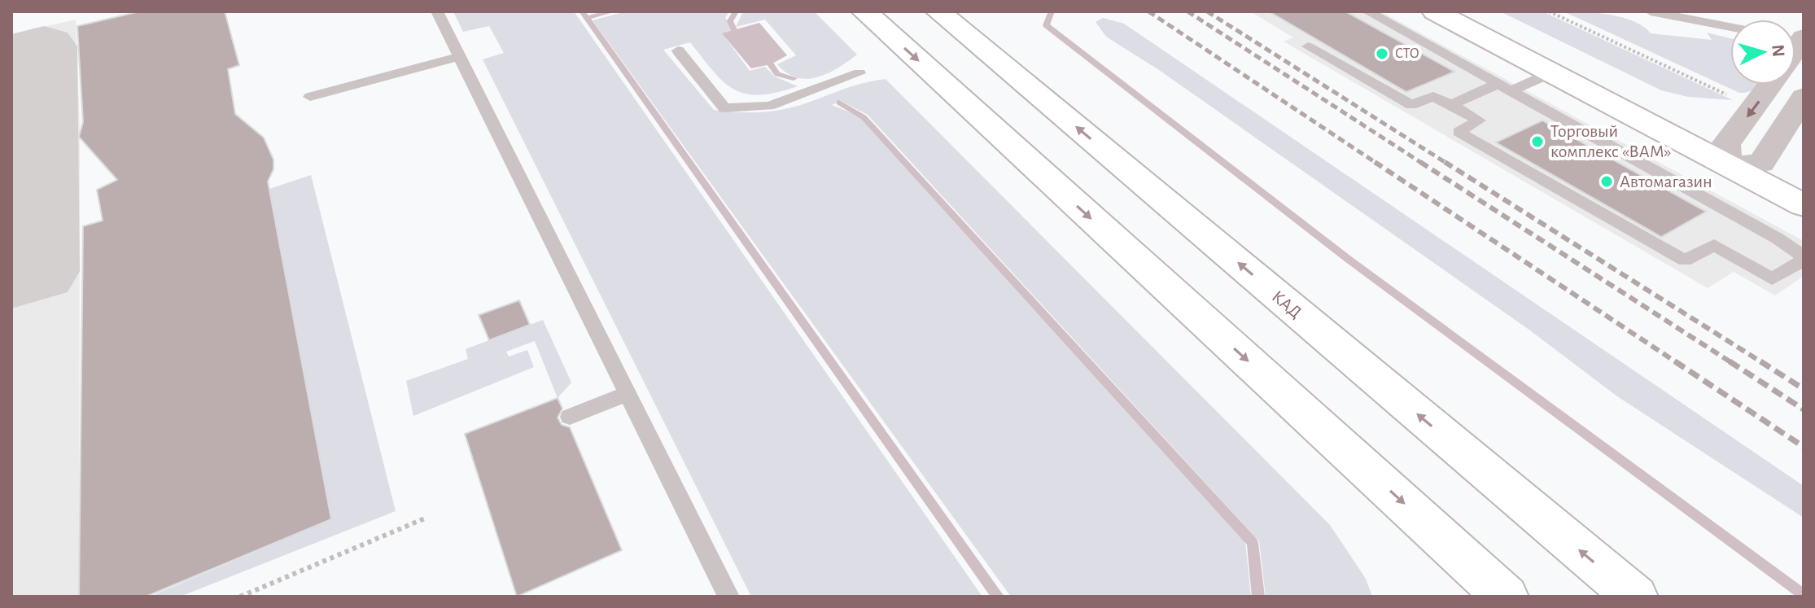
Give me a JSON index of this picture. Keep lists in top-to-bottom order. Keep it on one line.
{"streets":{"main road":["КАД"]},"places":["СТО","Торговый комплекс «ВАМ»","Автомагазин"],"north":"right"}
